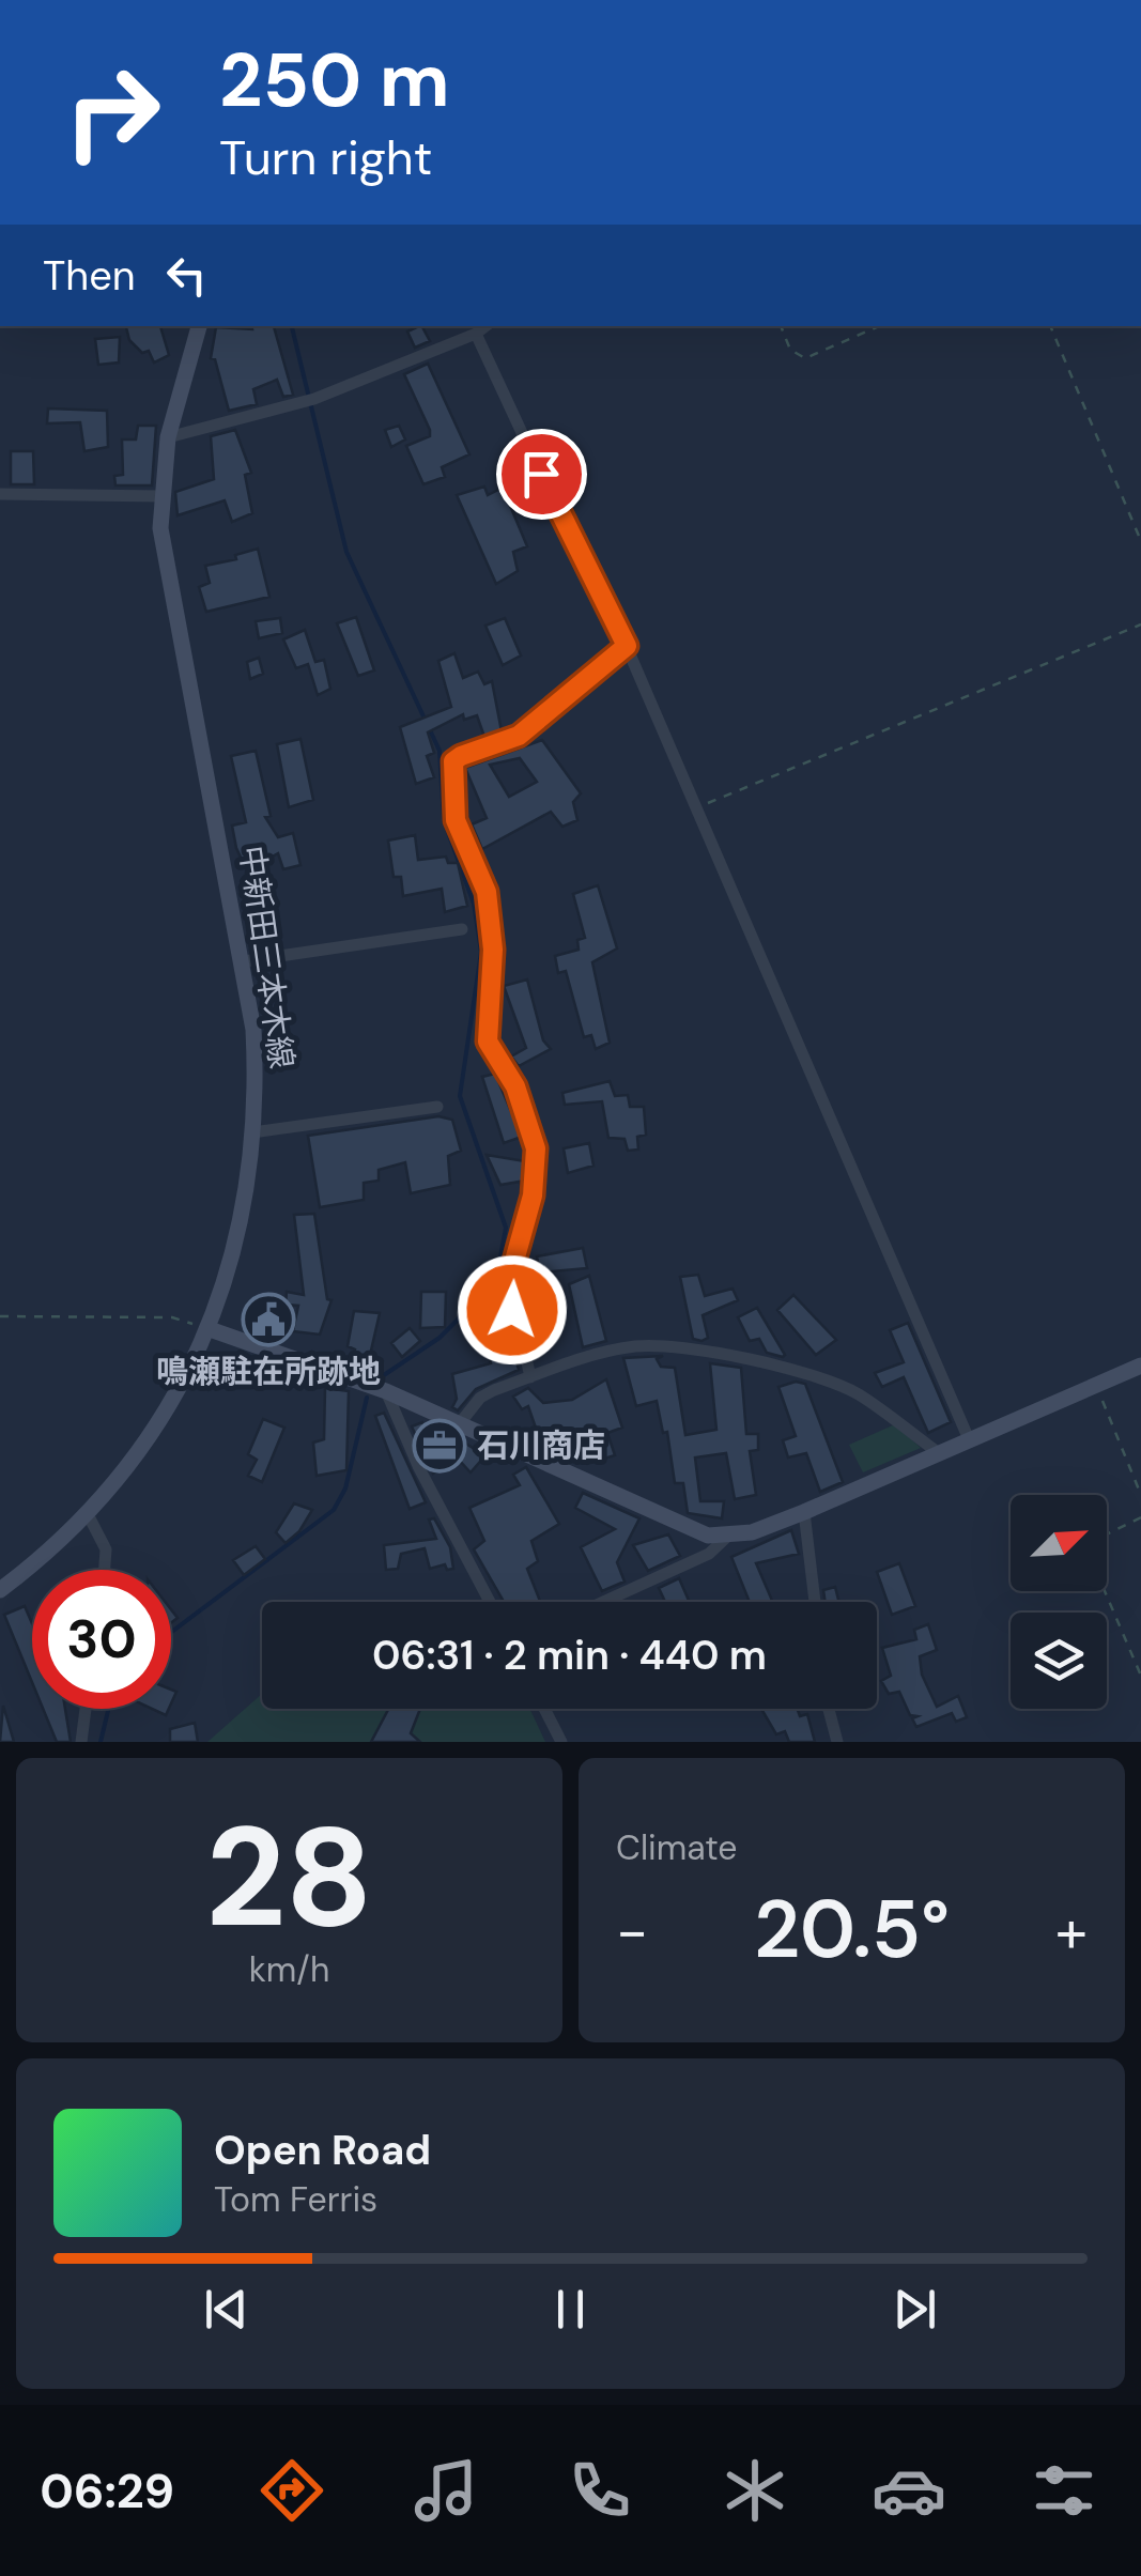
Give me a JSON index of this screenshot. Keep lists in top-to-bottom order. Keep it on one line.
{"streets":{"main road":["中新田三本木線"]},"places":{"public building":["鳴瀬駐在所跡地"],"office":["石川商店"]},"north":"top right","page":{"turn":["250 m","Turn right"],"then":"Then","limit":"30","trip":"06:31 · 2 min · 440 m","tile":[["28","km/h"],"Climate"],"heat":["−","20.5°","+"],"song":["Open Road","Tom Ferris"],"tabs":"06:29"}}
